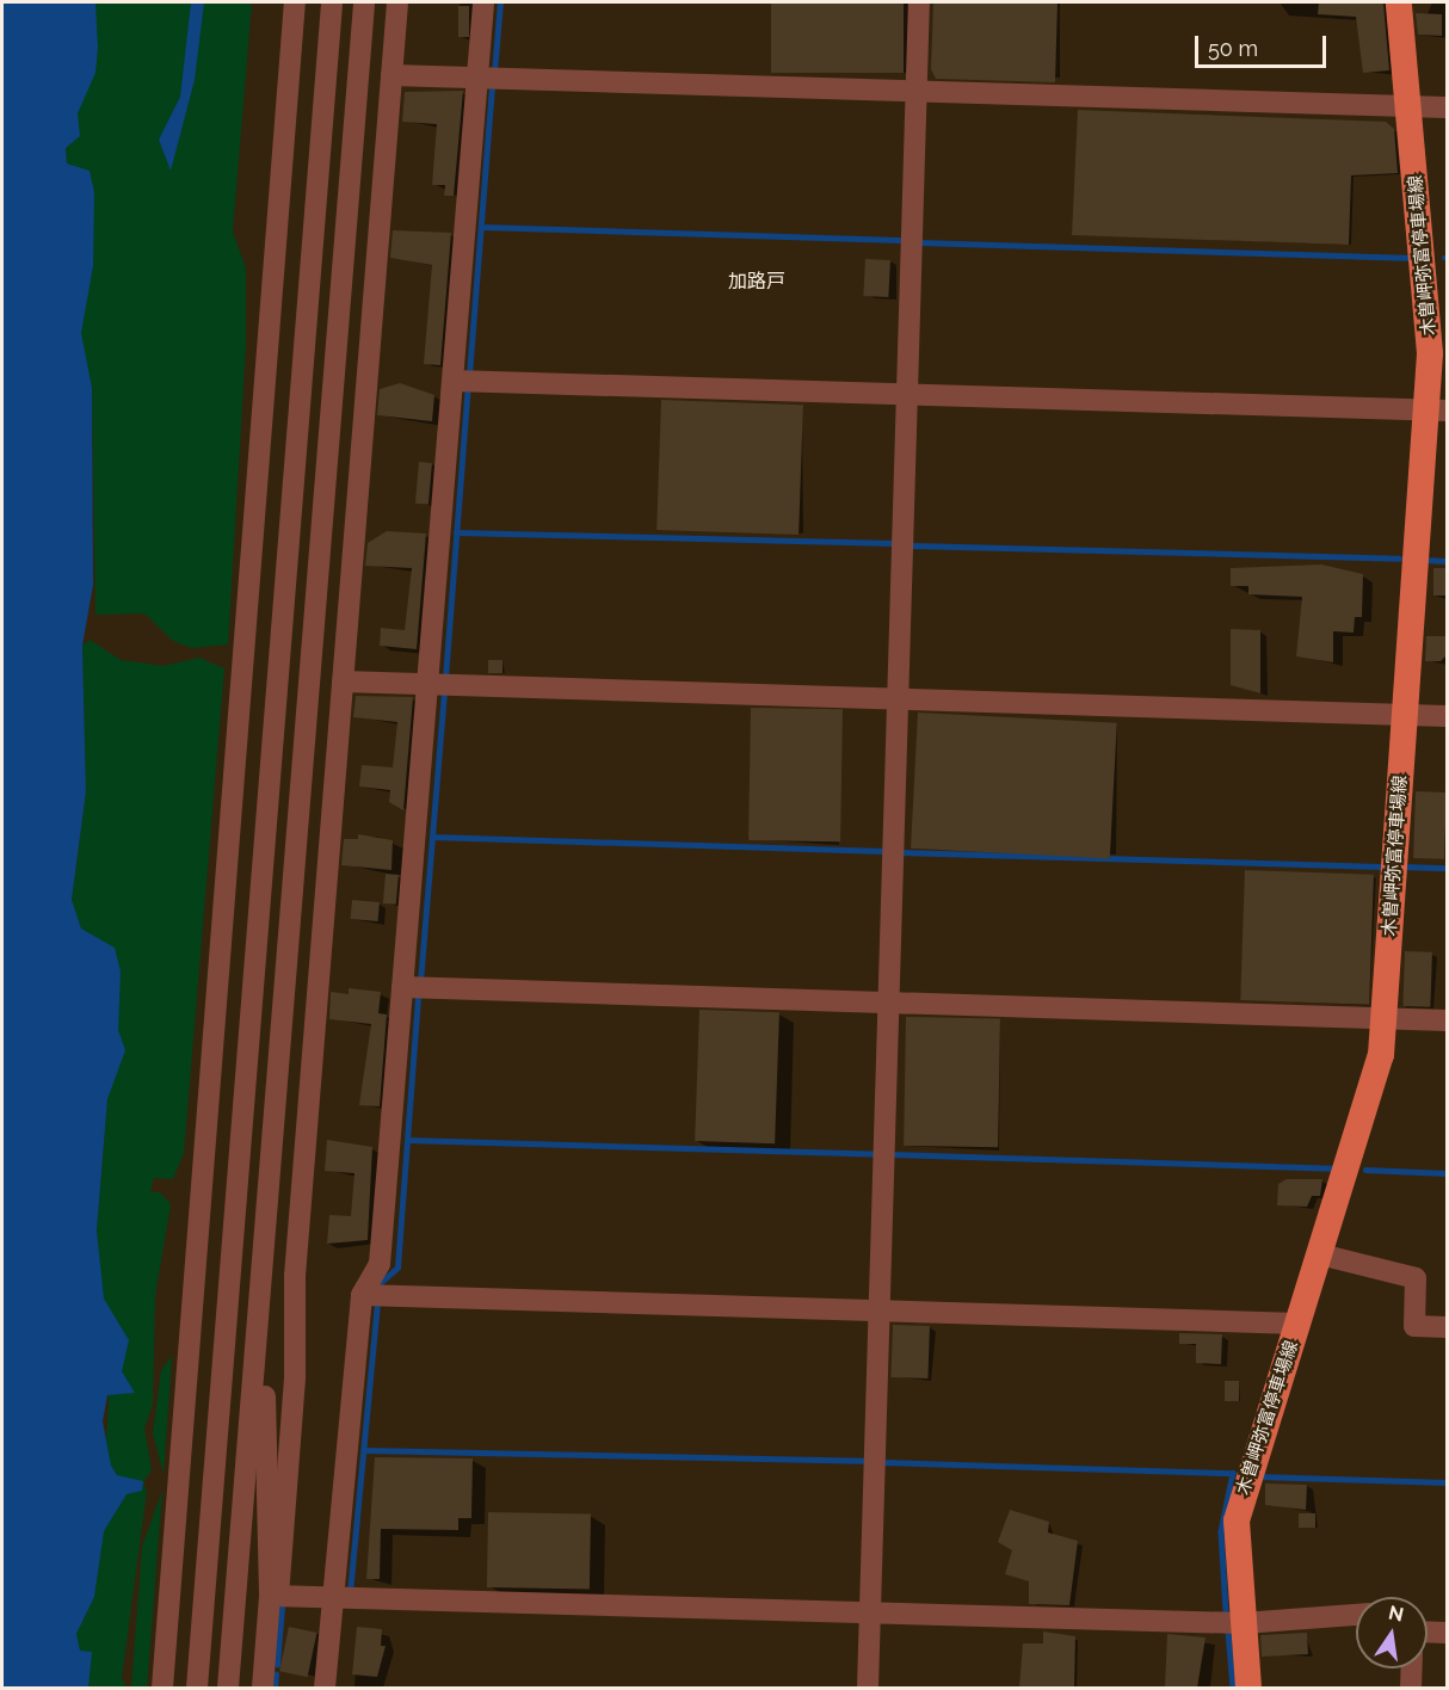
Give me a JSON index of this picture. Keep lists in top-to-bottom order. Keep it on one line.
{"streets":{"main road":["木曽岬弥富停車場線"]},"districts":["加路戸"],"scale_bar":"50 m","north":"top"}
